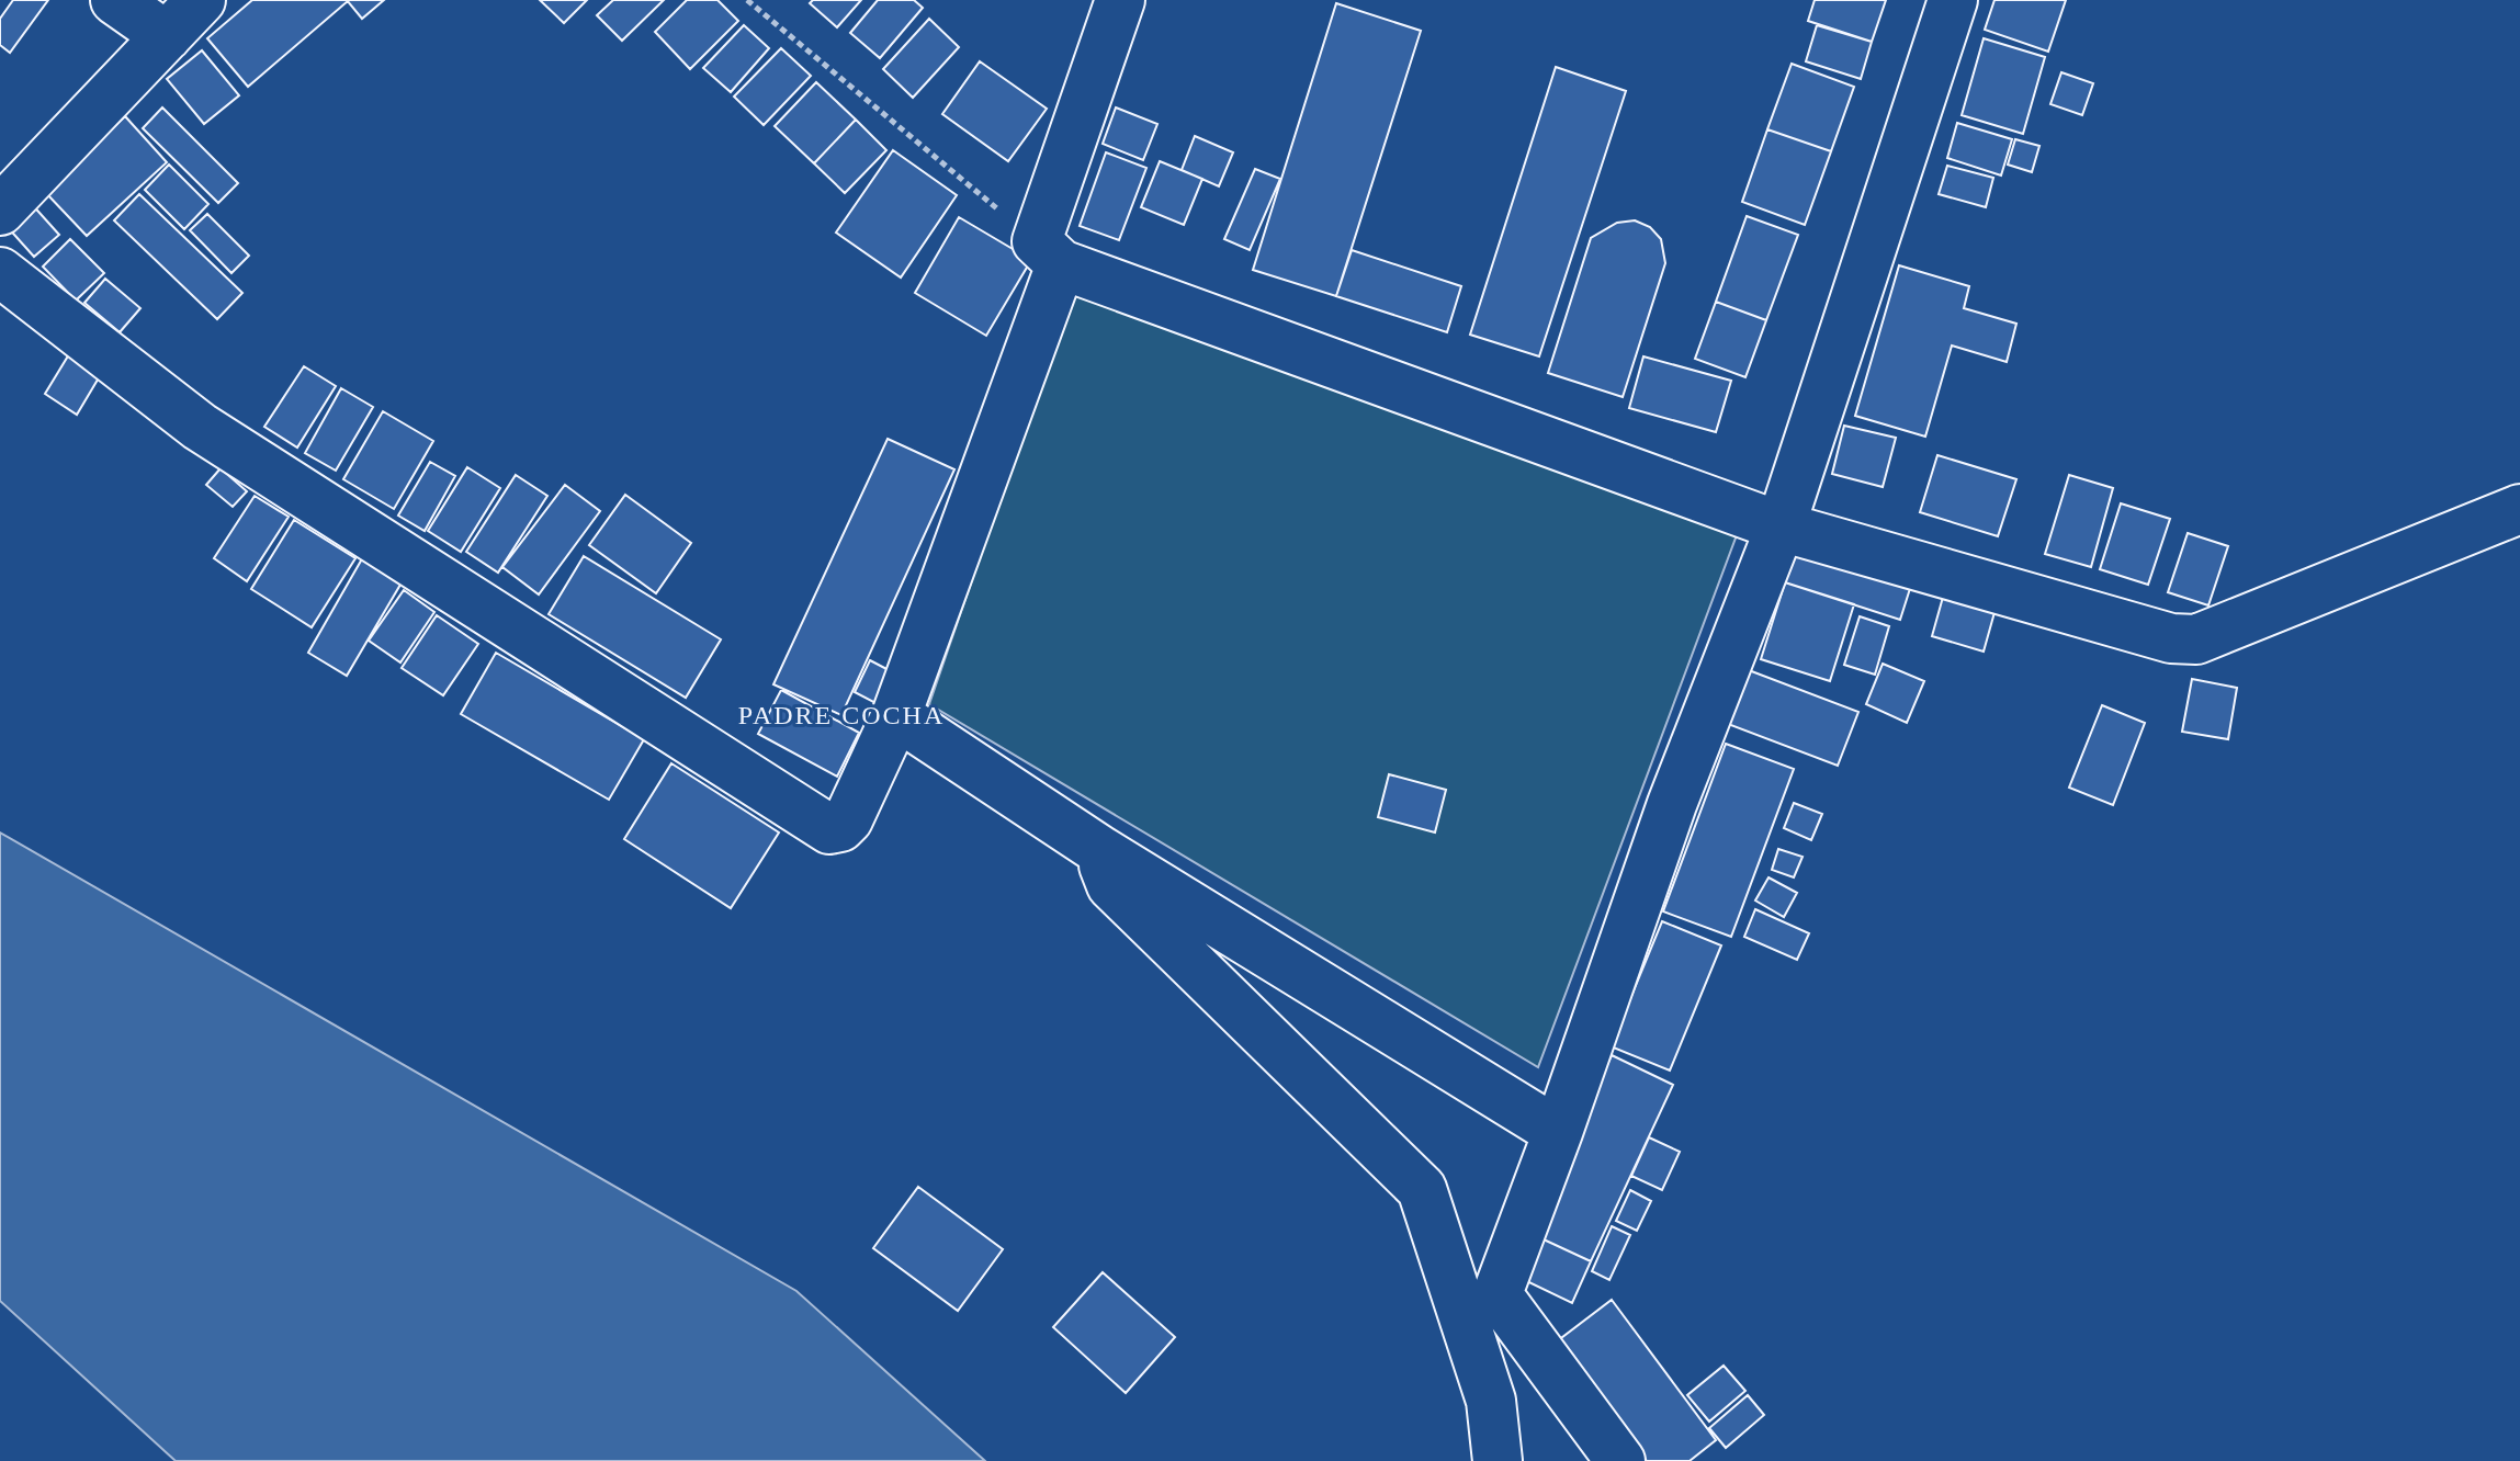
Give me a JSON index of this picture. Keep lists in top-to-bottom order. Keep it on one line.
{"districts":["PADRE COCHA"]}
